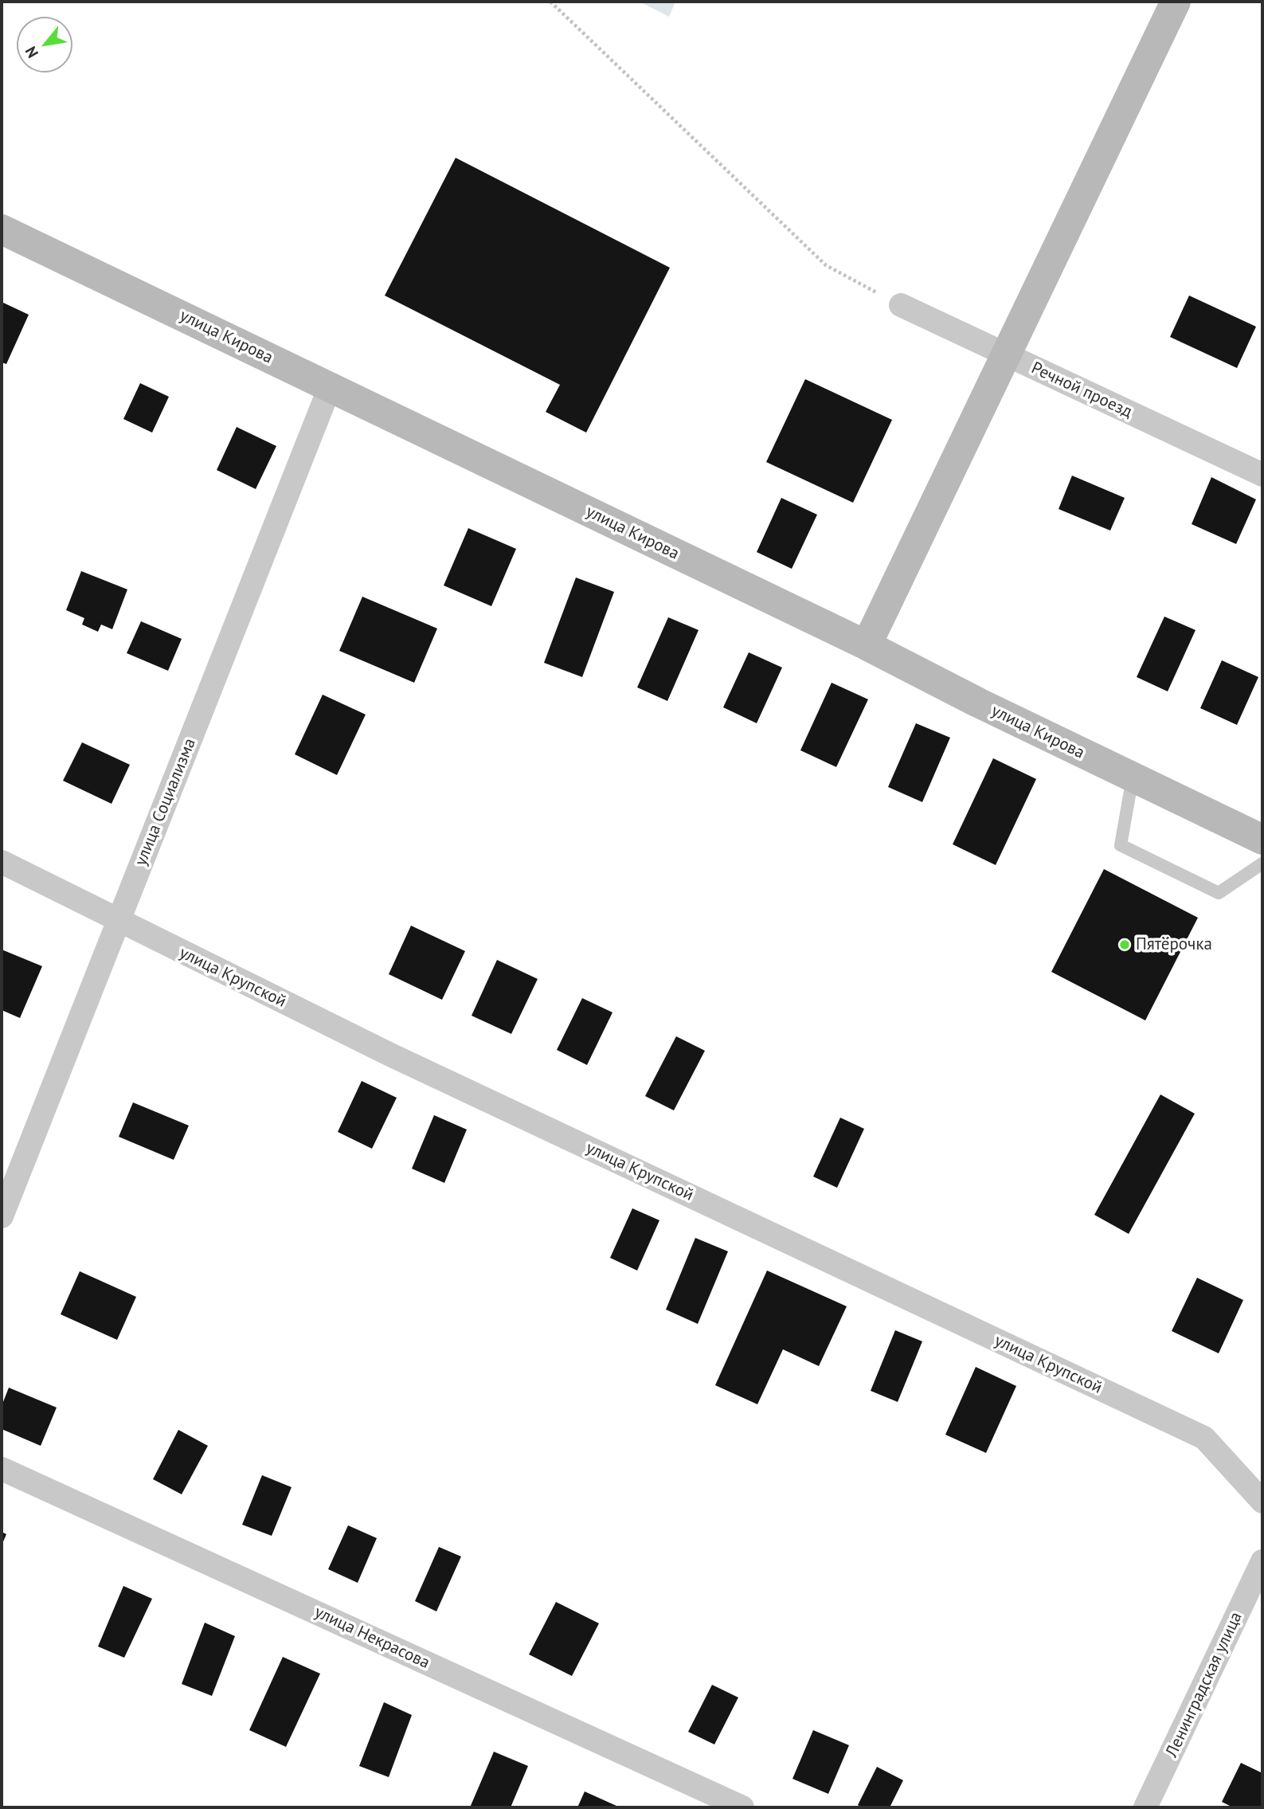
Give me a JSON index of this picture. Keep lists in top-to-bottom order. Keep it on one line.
{"streets":{"main road":["улица Кирова"],"street":["Речной проезд","улица Социализма","улица Крупской","улица Некрасова","Ленинградская улица"]},"crossings":[["улица Кирова","улица Социализма"],["улица Социализма","улица Крупской"]],"places":["Пятёрочка"],"north":"bottom left"}
